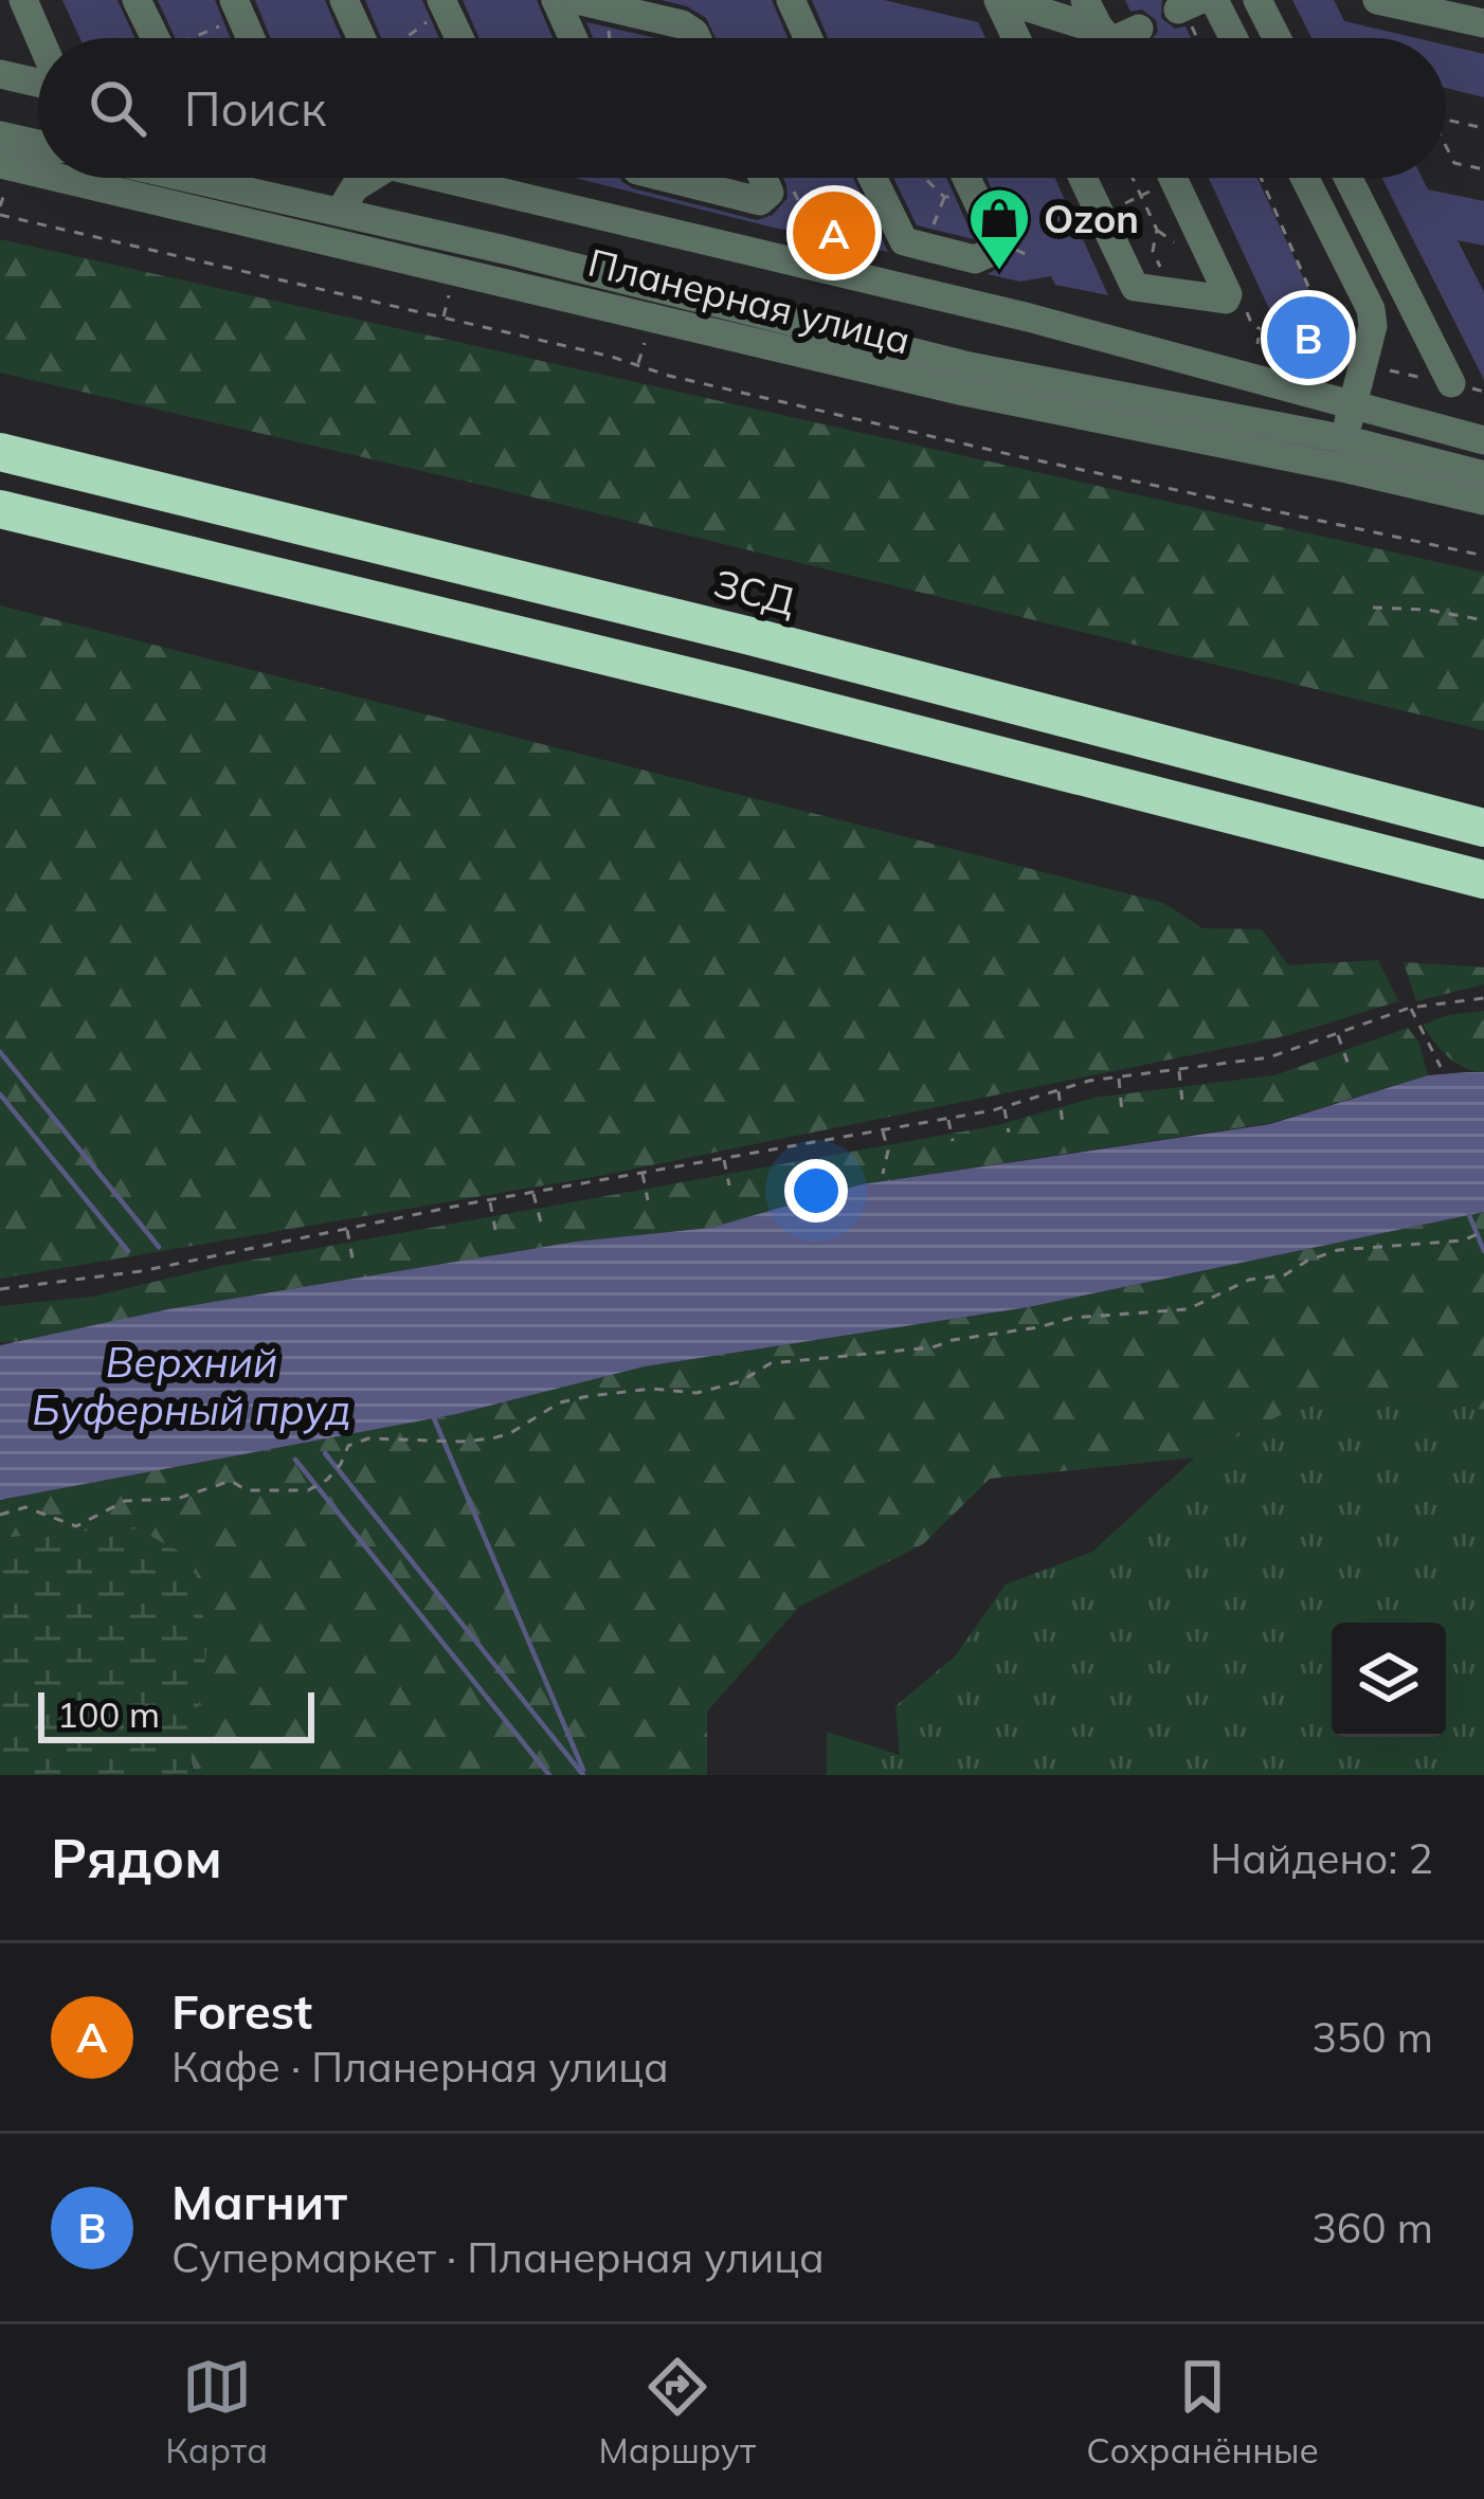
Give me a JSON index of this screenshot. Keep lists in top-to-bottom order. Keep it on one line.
{"streets":{"highway":["ЗСД"],"street":["Планерная улица"]},"water":["Верхний Буферный пруд"],"places":{"shop":["Ozon"]},"scale_bar":"100 m","page":{"search":"Поиск","pins":["A","B"],"scale":"100 m","heading":["Рядом","Найдено: 2"],"list":[{"mark":"A","name":"Forest","note":"Кафе · Планерная улица","value":"350 m"},{"mark":"B","name":"Магнит","note":"Супермаркет · Планерная улица","value":"360 m"}],"nav":["Карта","Маршрут","Сохранённые"]}}
